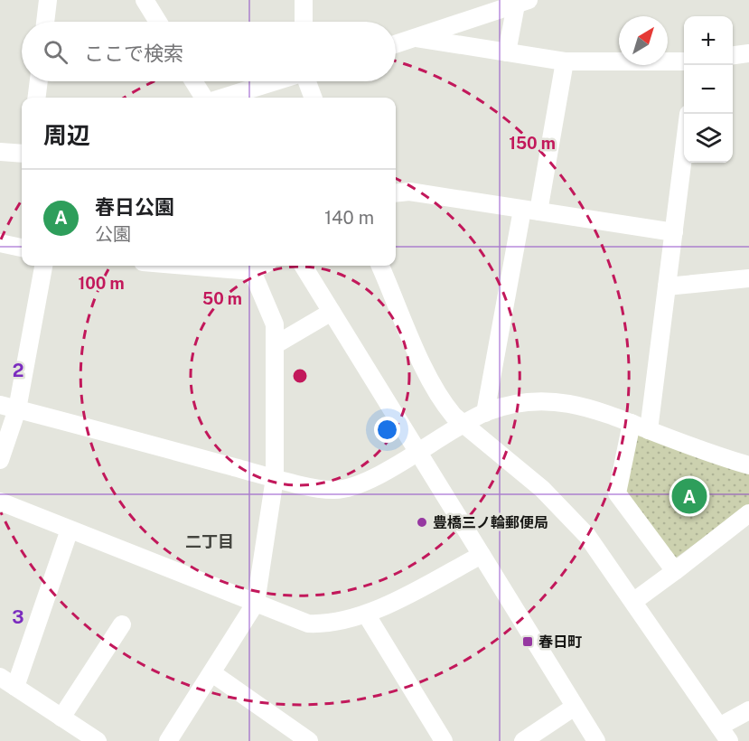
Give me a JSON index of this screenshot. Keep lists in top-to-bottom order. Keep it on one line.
{"districts":["二丁目"],"places":{"other":["豊橋三ノ輪郵便局"],"transit":["春日町"]},"north":"top right","page":{"map_buttons":["+","−"],"search":"ここで検索","heading":"周辺","list":[{"mark":"A","name":"春日公園","note":"公園","value":"140 m"}],"pins":"A"},"grid":{"rows":["2","3"]},"rings":["150 m","100 m","50 m"]}
